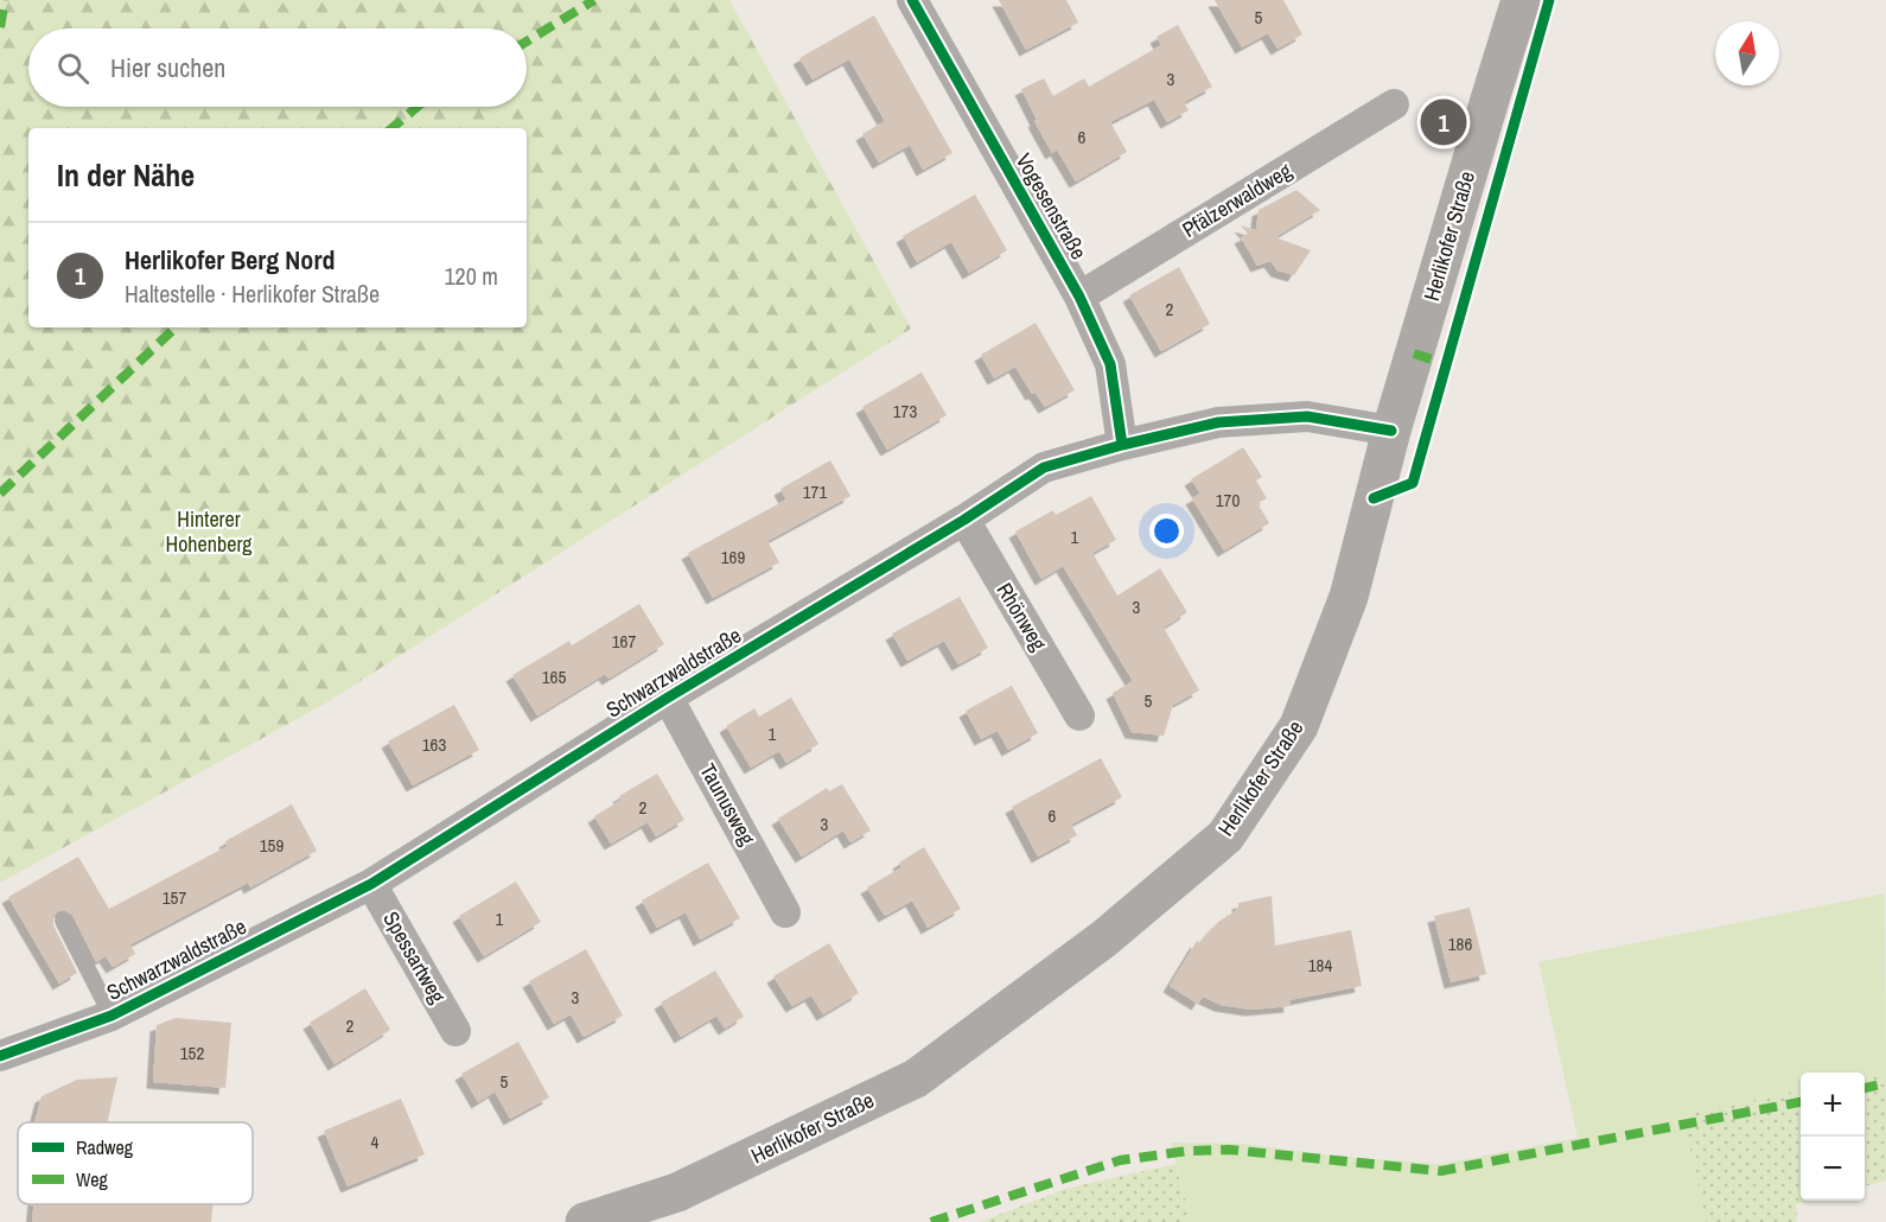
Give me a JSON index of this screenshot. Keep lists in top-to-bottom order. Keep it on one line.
{"streets":{"main road":["Herlikofer Straße"],"street":["Pfälzerwaldweg","Vogesenstraße","Rhönweg","Schwarzwaldstraße","Taunusweg","Spessartweg"]},"crossings":[["Pfälzerwaldweg","Vogesenstraße"],["Vogesenstraße","Schwarzwaldstraße"],["Herlikofer Straße","Schwarzwaldstraße"],["Rhönweg","Schwarzwaldstraße"],["Schwarzwaldstraße","Taunusweg"],["Schwarzwaldstraße","Spessartweg"]],"parks":["Hinterer Hohenberg"],"house_numbers":["5","3","6","2","173","171","170","1","169","3","167","165","5","1","163","2","6","3","159","157","1","186","184","3","2","152","5","4"],"legend":["Radweg","Weg"],"north":"top","page":{"search":"Hier suchen","pins":"1","heading":"In der Nähe","list":[{"mark":"1","name":"Herlikofer Berg Nord","note":"Haltestelle · Herlikofer Straße","value":"120 m"}],"map_buttons":["+","−"]}}
